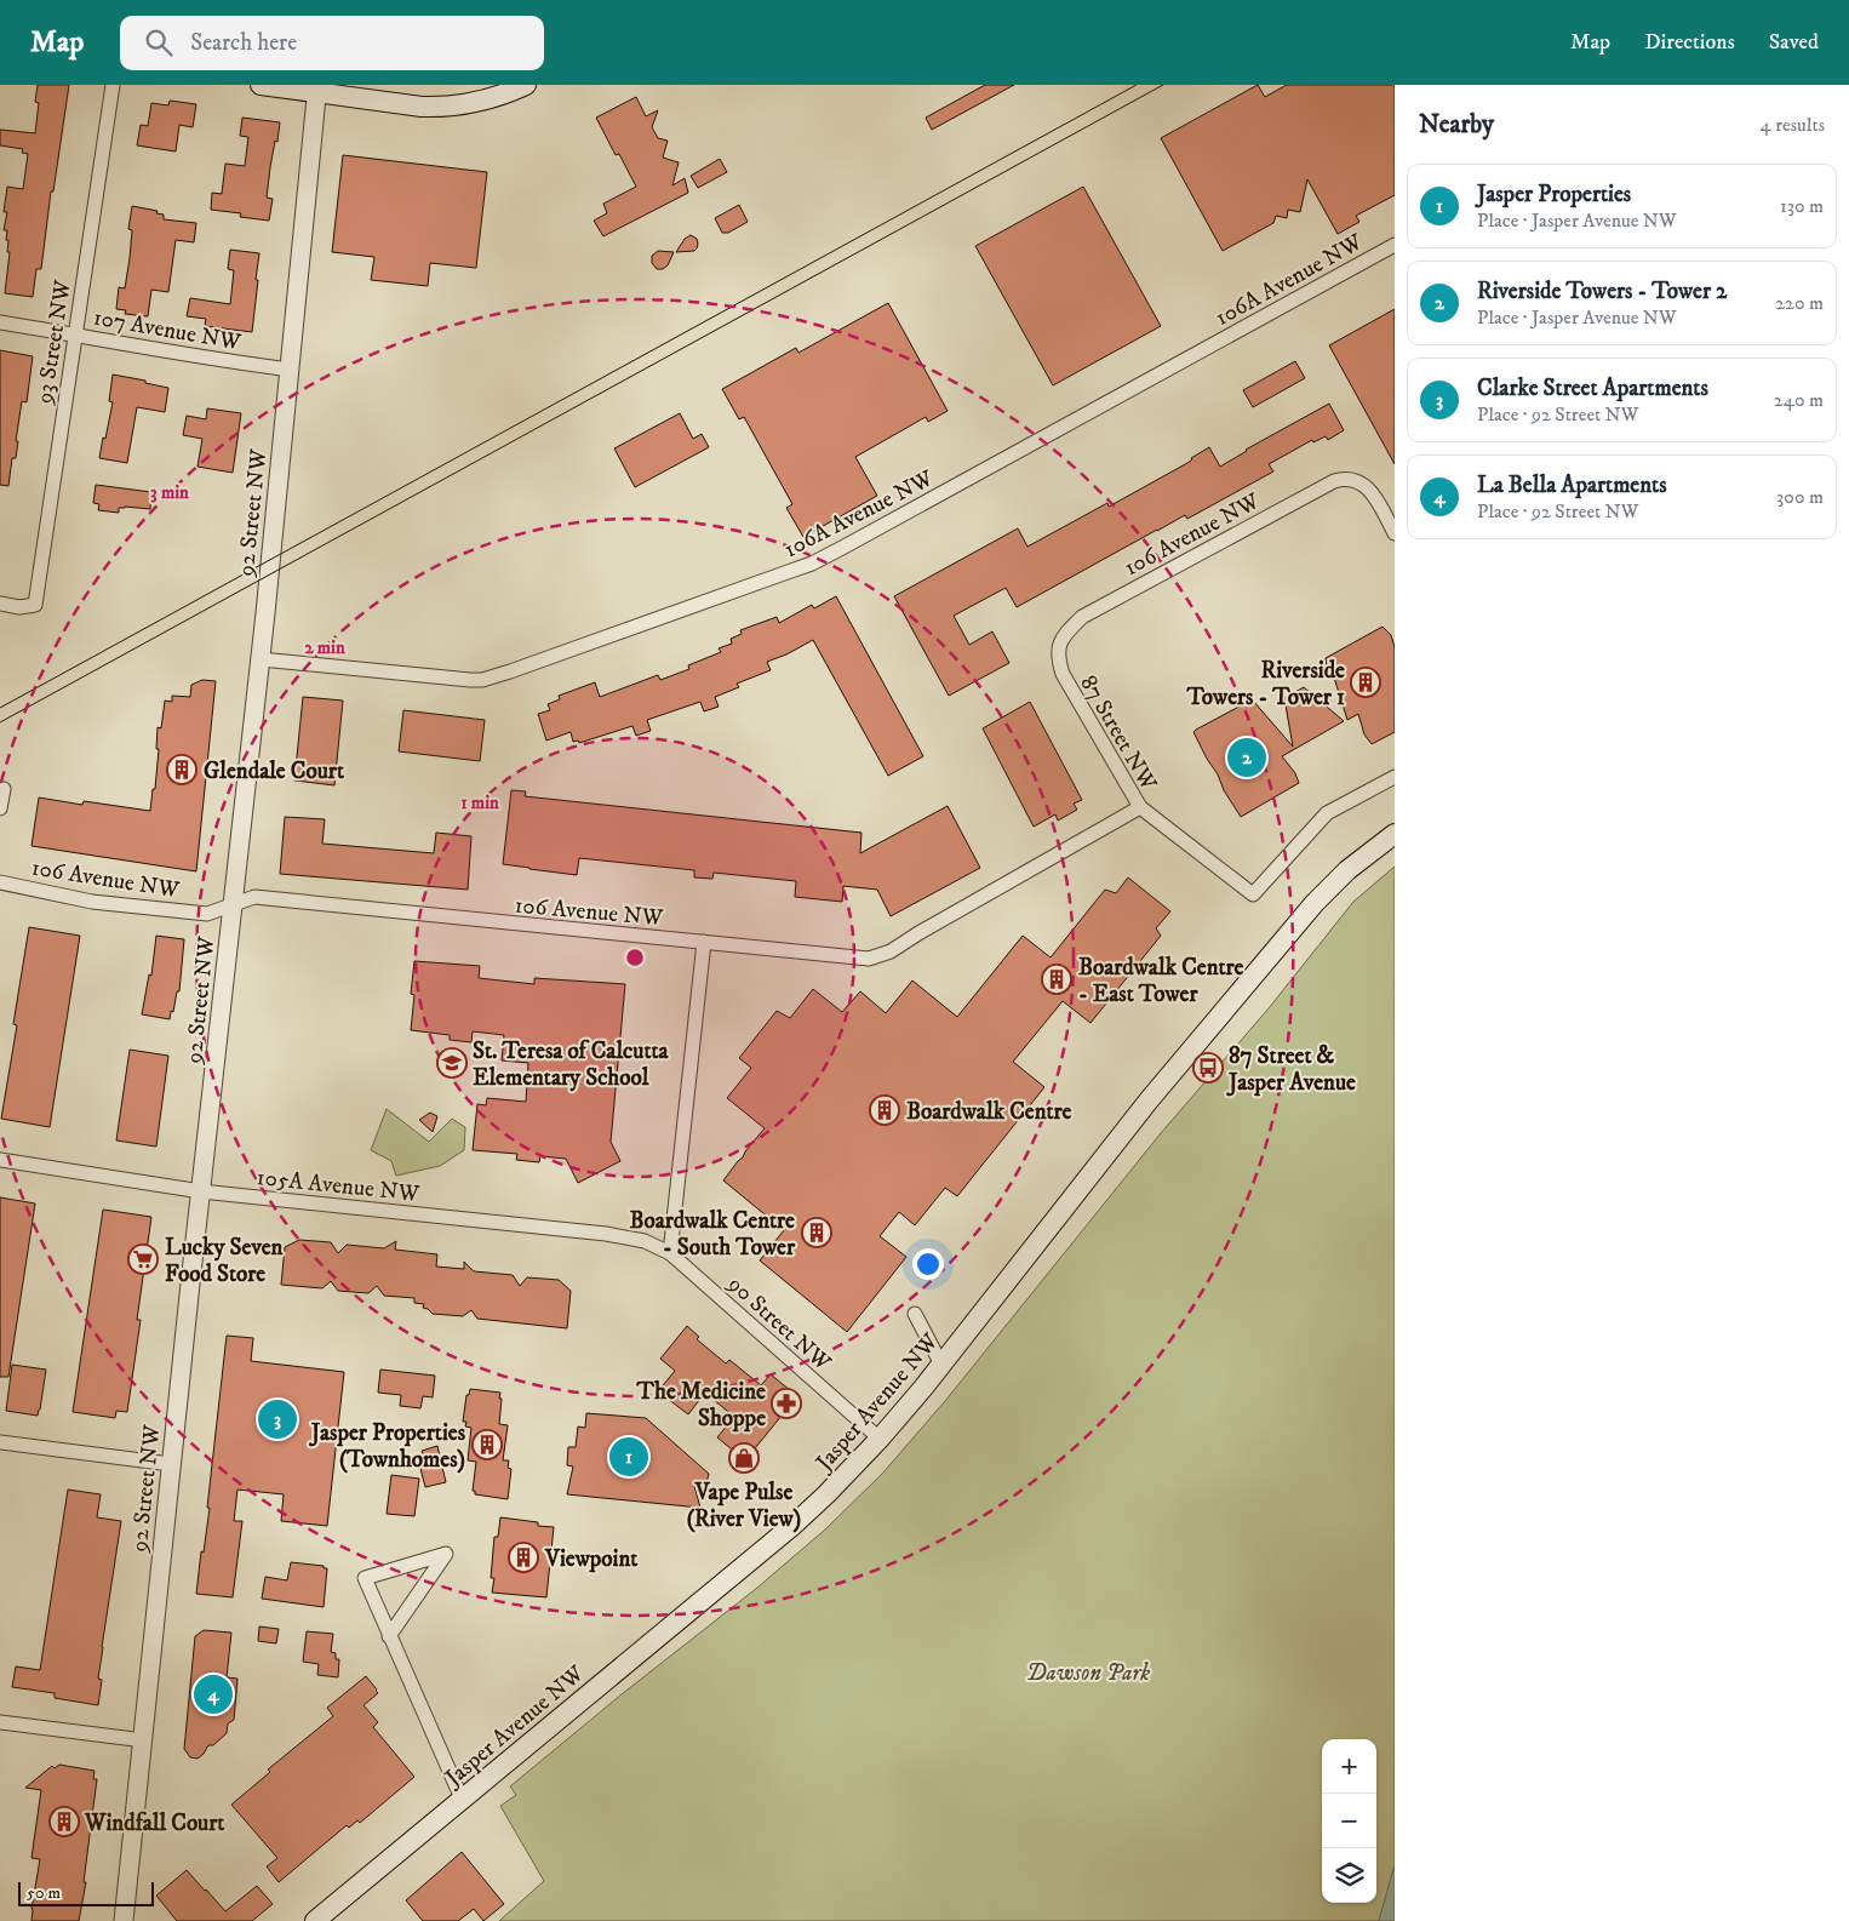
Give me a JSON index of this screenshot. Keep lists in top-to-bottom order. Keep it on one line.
{"streets":{"main road":["Jasper Avenue NW"],"street":["106A Avenue NW","107 Avenue NW","93 Street NW","92 Street NW","106 Avenue NW","87 Street NW","105A Avenue NW","90 Street NW"]},"crossings":[["106A Avenue NW","92 Street NW"],["107 Avenue NW","93 Street NW"],["107 Avenue NW","92 Street NW"],["92 Street NW","106 Avenue NW"],["92 Street NW","105A Avenue NW"],["106 Avenue NW","87 Street NW"],["105A Avenue NW","90 Street NW"],["90 Street NW","Jasper Avenue NW"]],"parks":["Dawson Park"],"places":{"building":["Riverside Towers - Tower 1","Glendale Court","Boardwalk Centre - East Tower","Boardwalk Centre","Boardwalk Centre - South Tower","Jasper Properties (Townhomes)","Viewpoint","Windfall Court"],"school or university":["St. Teresa of Calcutta Elementary School"],"bus stop":["87 Street & Jasper Avenue"],"supermarket":["Lucky Seven Food Store"],"pharmacy":["The Medicine Shoppe"],"shop":["Vape Pulse (River View)"]},"scale_bar":"50 m","page":{"header":"Map","search":"Search here","nav":["Map","Directions","Saved"],"heading":["Nearby","4 results"],"list":[{"mark":"1","name":"Jasper Properties","note":"Place · Jasper Avenue NW","value":"130 m"},{"mark":"2","name":"Riverside Towers - Tower 2","note":"Place · Jasper Avenue NW","value":"220 m"},{"mark":"3","name":"Clarke Street Apartments","note":"Place · 92 Street NW","value":"240 m"},{"mark":"4","name":"La Bella Apartments","note":"Place · 92 Street NW","value":"300 m"}],"pins":["2","3","1","4"],"map_buttons":["+","−"],"scale":"50 m"},"rings":["3 min","2 min","1 min"]}
